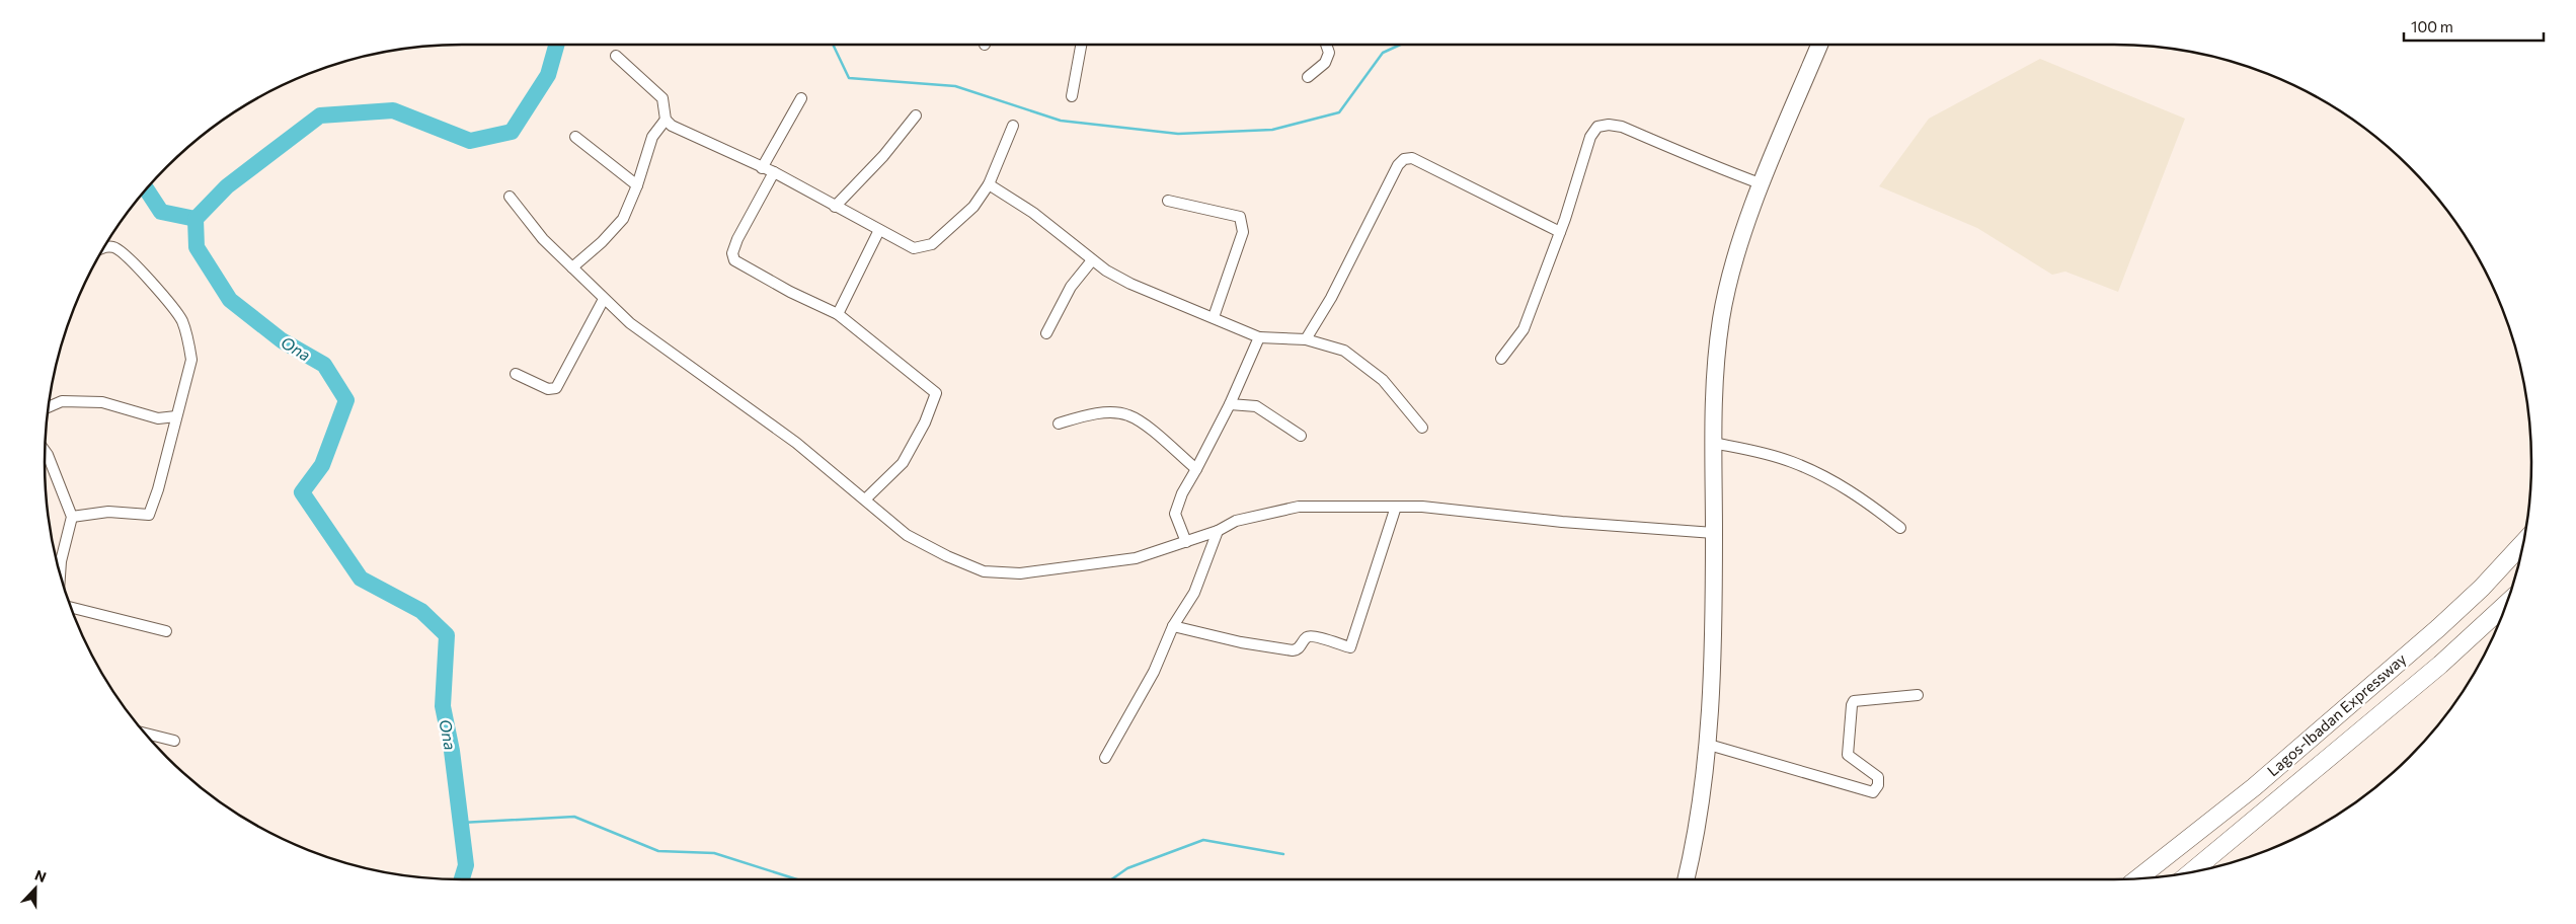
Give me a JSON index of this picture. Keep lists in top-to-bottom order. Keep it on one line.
{"streets":{"highway":["Lagos-Ibadan Expressway"]},"water":["Ona"],"scale_bar":"100 m","north":"top"}
